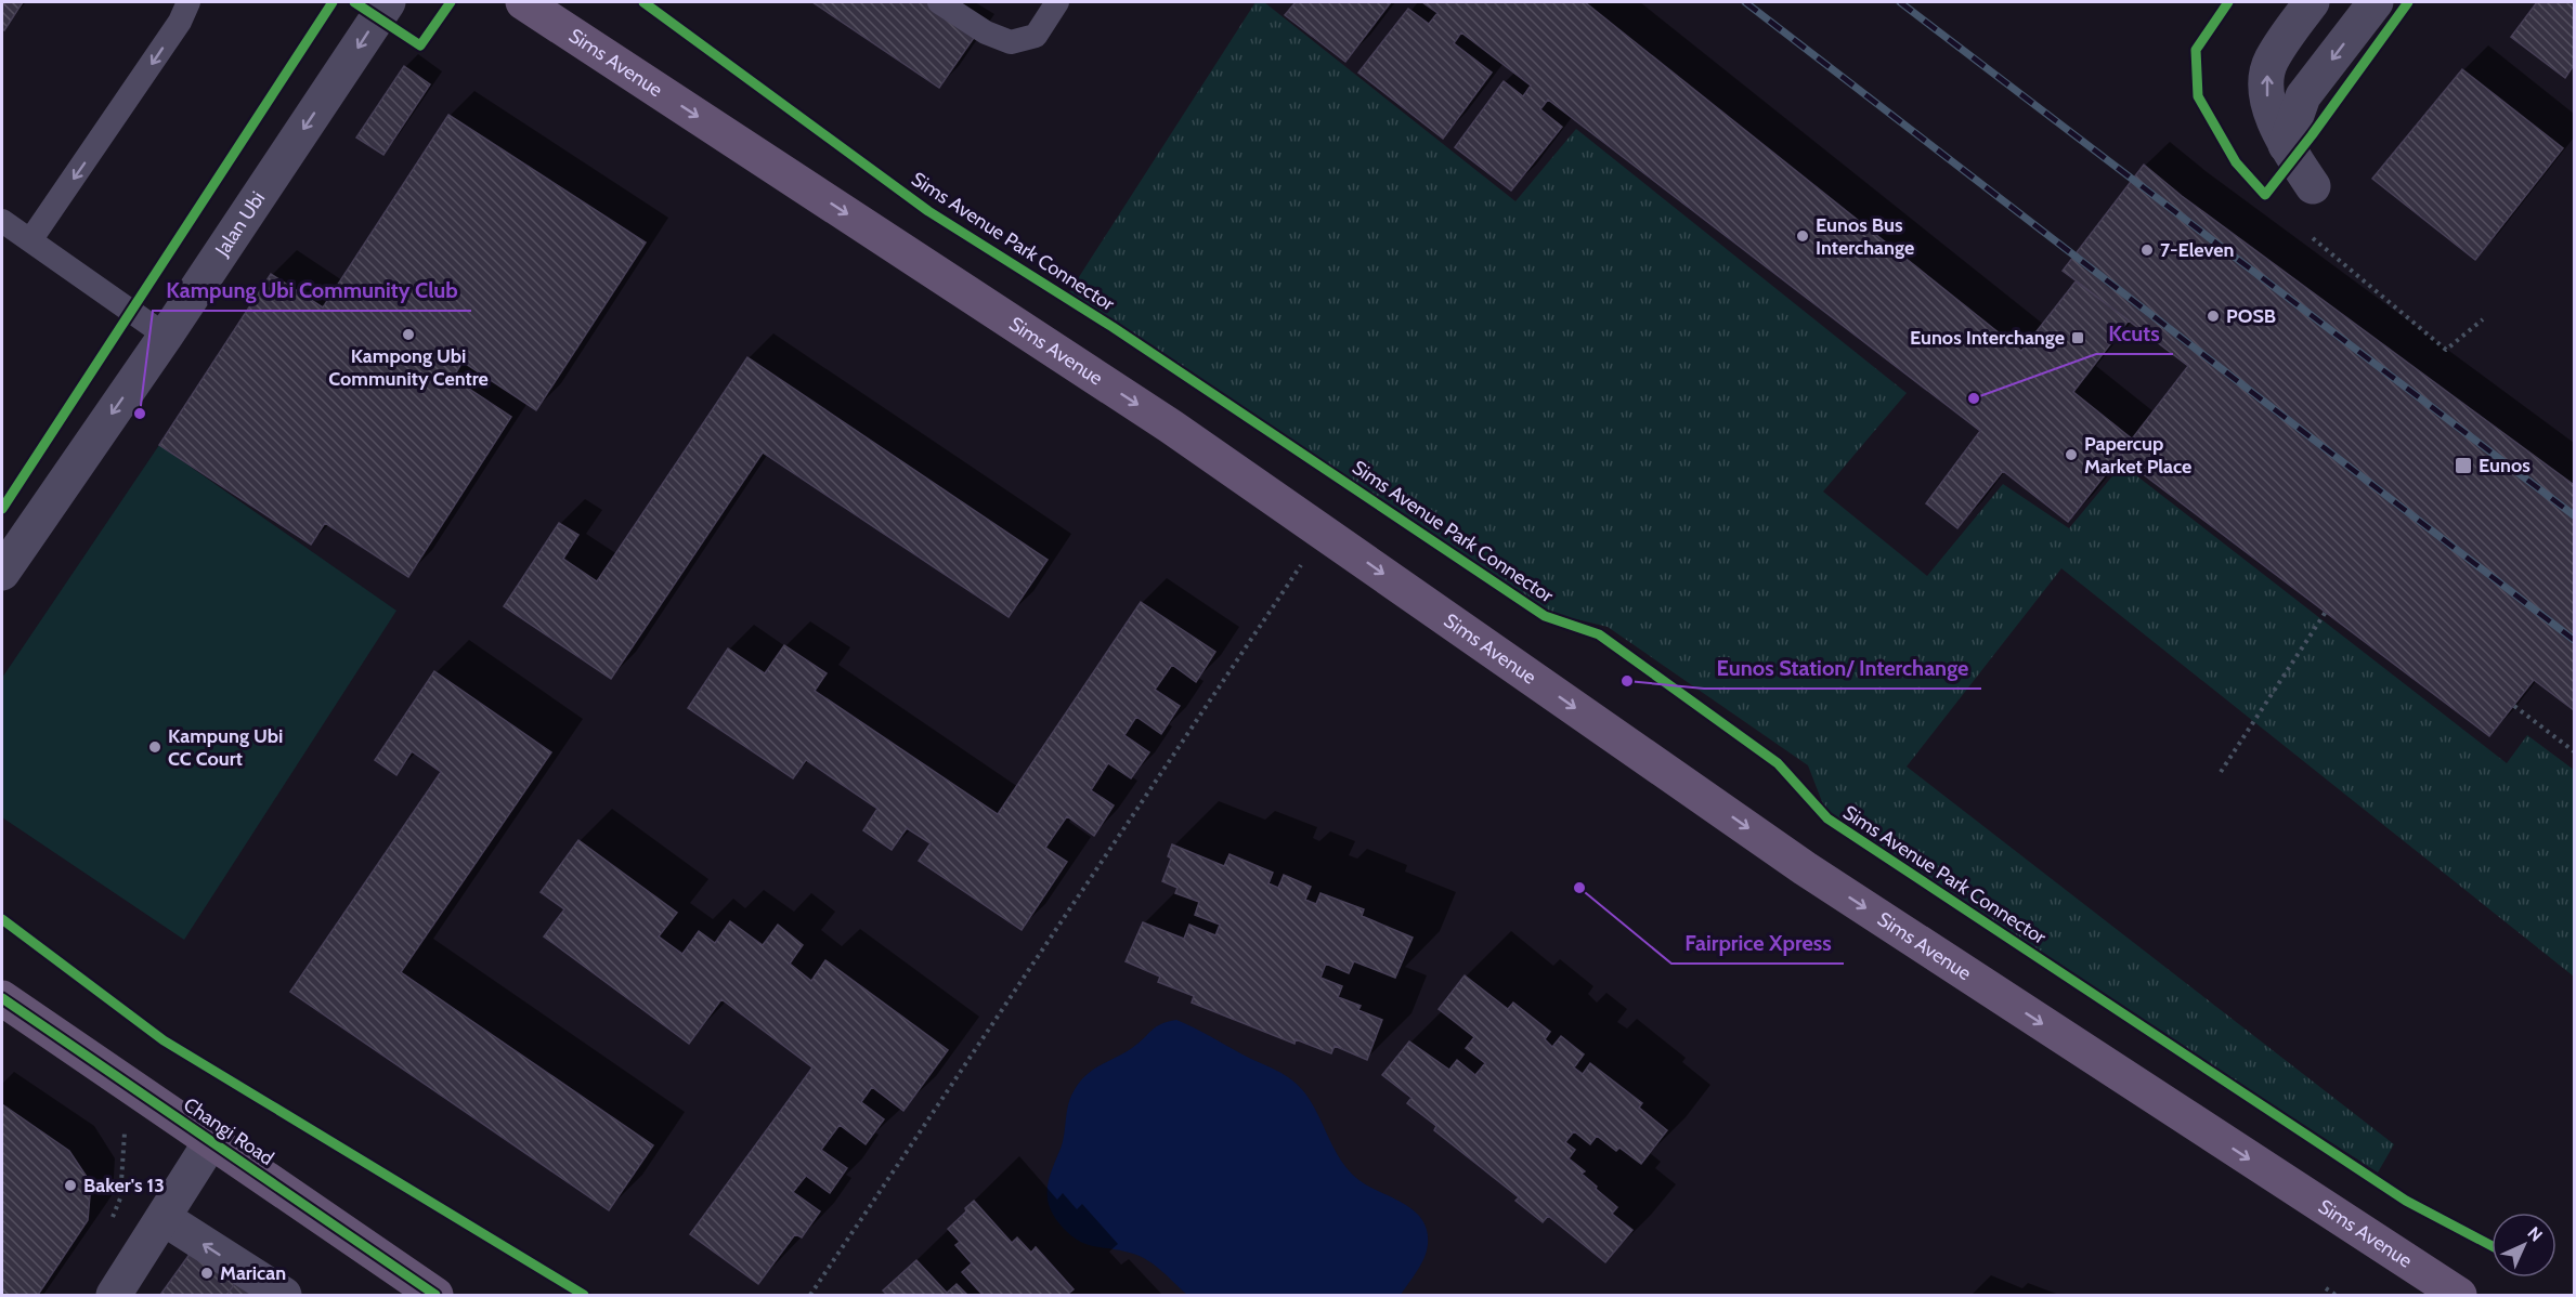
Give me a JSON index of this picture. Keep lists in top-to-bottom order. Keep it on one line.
{"streets":{"main road":["Sims Avenue","Changi Road"],"street":["Jalan Ubi"],"cycle path":["Sims Avenue Park Connector"]},"one_way":["Sims Avenue","Jalan Ubi"],"places":{"other":["Eunos Bus Interchange","7-Eleven","POSB","Kampong Ubi Community Centre","Kcuts","Kampung Ubi Community Club","Papercup Market Place","Eunos Station/ Interchange","Kampung Ubi CC Court","Fairprice Xpress","Baker's 13","Marican"],"transit":["Eunos Interchange","Eunos"]},"north":"top right"}
